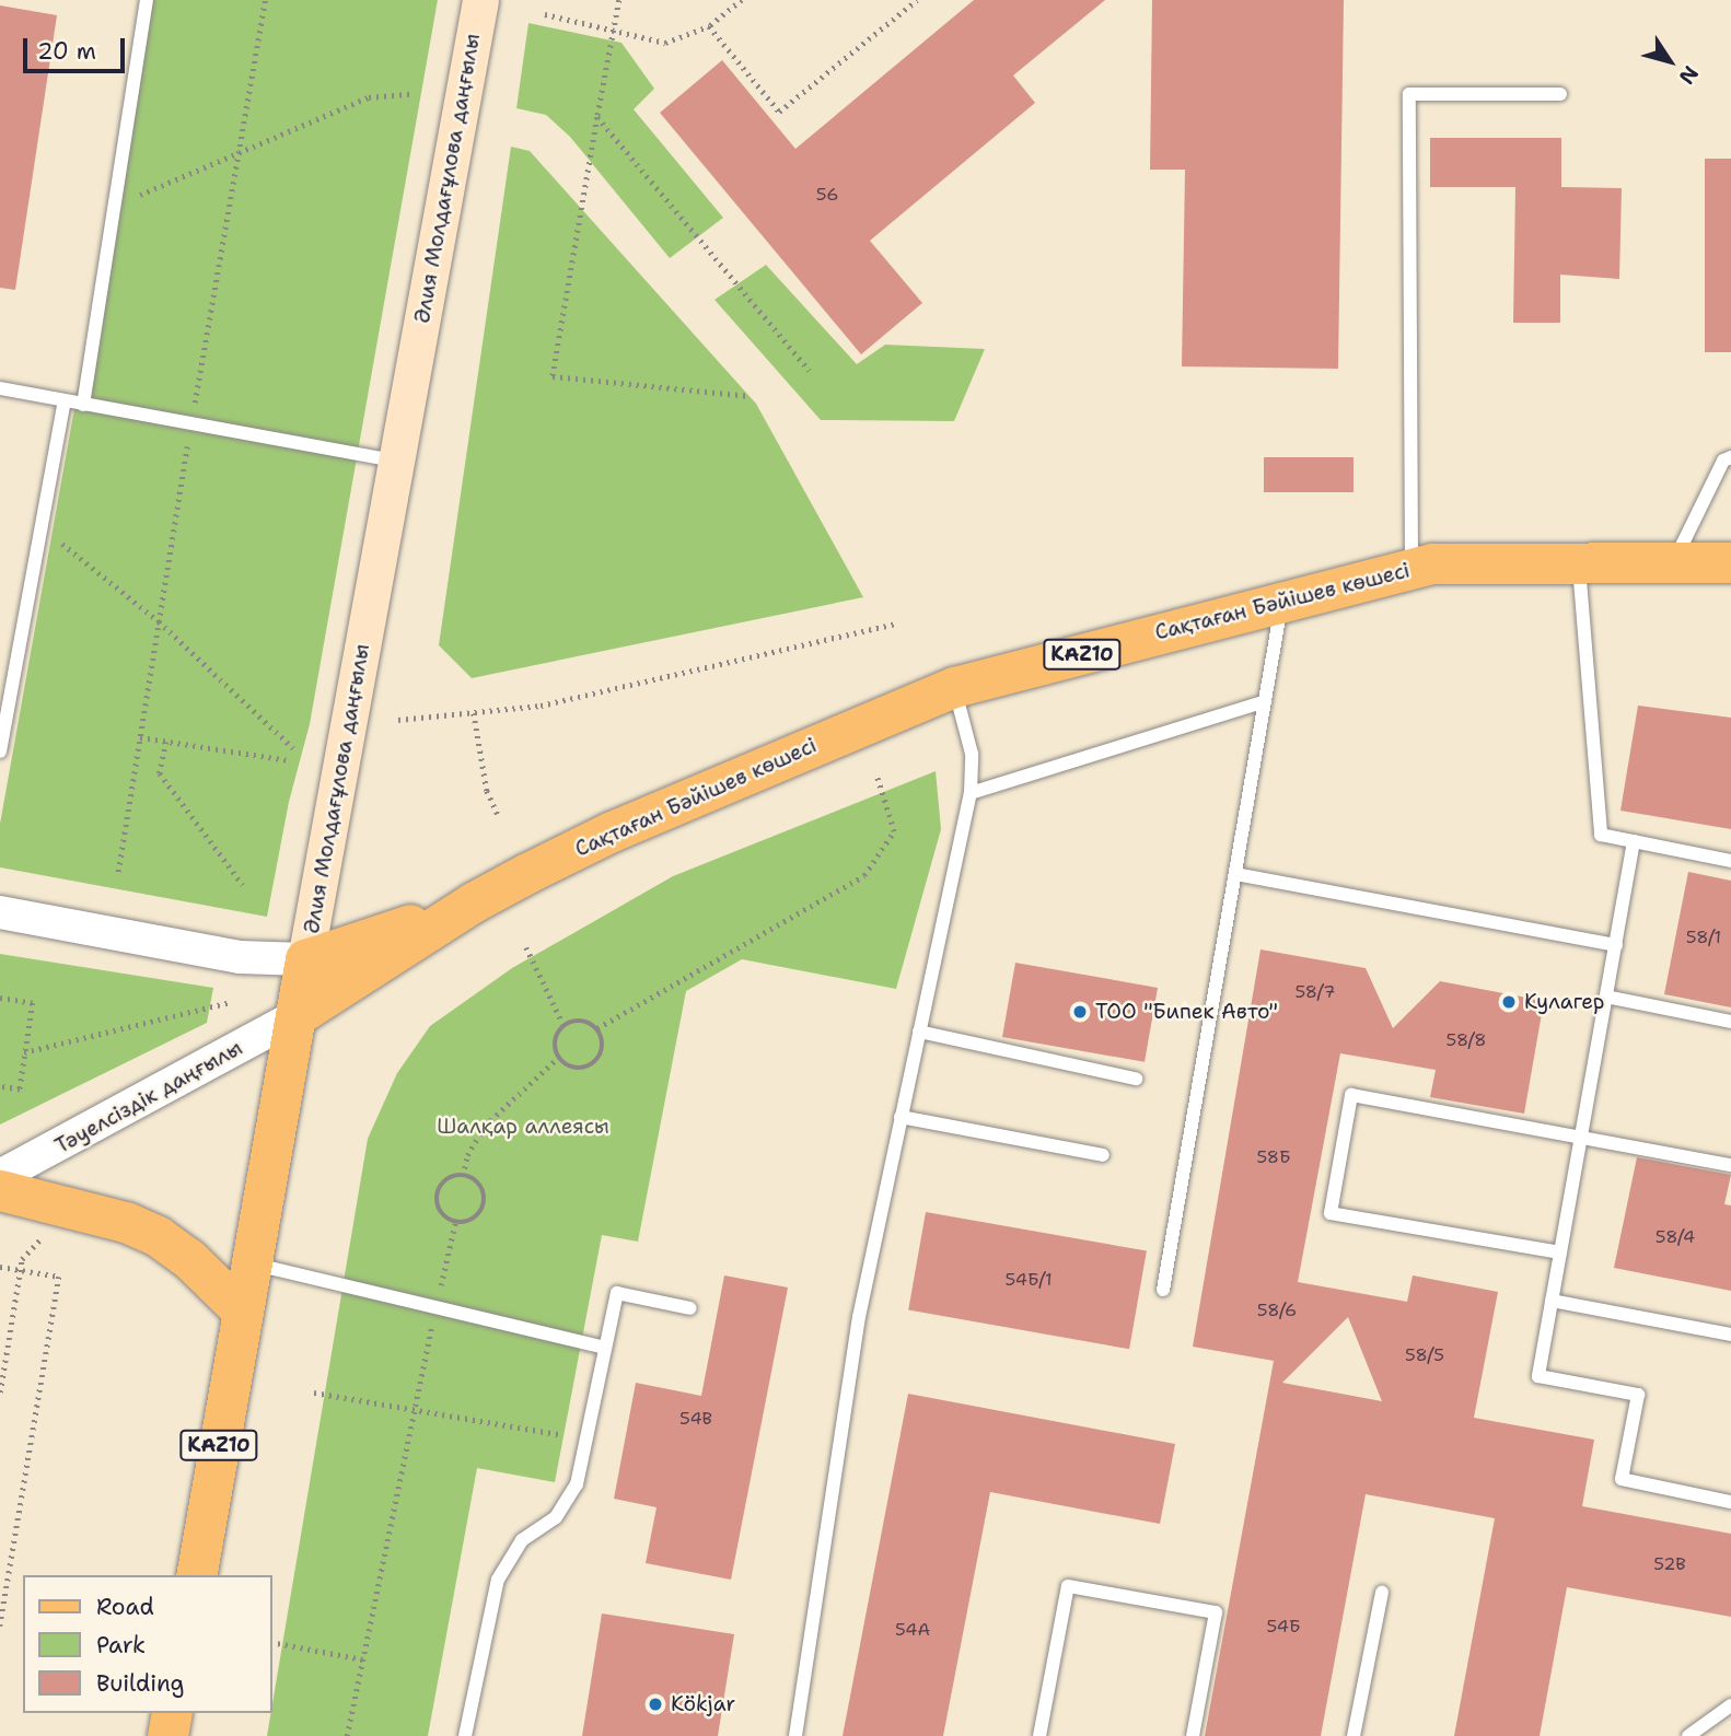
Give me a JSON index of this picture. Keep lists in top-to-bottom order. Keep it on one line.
{"streets":{"main road":["Әлия Молдағұлова даңғылы","Сақтаған Бәйішев көшесі","KAZ10"],"street":["Тәуелсіздік даңғылы"]},"crossings":[["Әлия Молдағұлова даңғылы","Сақтаған Бәйішев көшесі"],["Әлия Молдағұлова даңғылы","Тәуелсіздік даңғылы"],["Сақтаған Бәйішев көшесі","Тәуелсіздік даңғылы"]],"parks":["Шалқар аллеясы"],"places":["Кулагер","ТОО \"Бипек Авто\"","Kökjar"],"house_numbers":["56","58/1","58/7","58/8","58Б","58/4","54Б/1","58/6","58/5","54В","52В","54Б","54А"],"legend":["Road","Park","Building"],"scale_bar":"20 m","north":"bottom right"}
